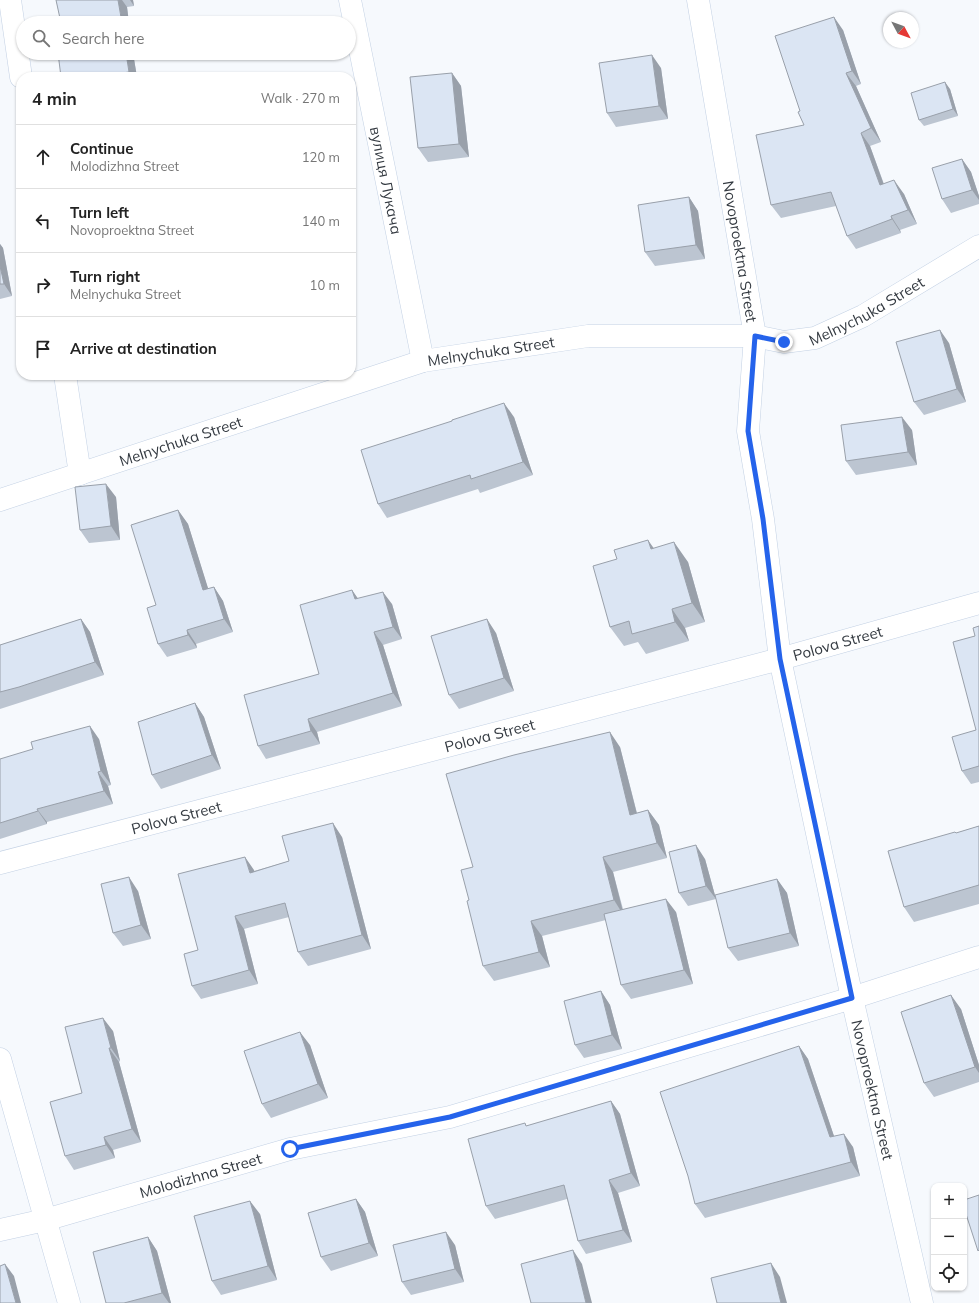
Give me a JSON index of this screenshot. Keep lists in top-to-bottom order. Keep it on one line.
{"streets":{"street":["вулиця Лукача","Novoproektna Street","Melnychuka Street","Polova Street","Molodizhna Street"]},"crossings":[["вулиця Лукача","Melnychuka Street"],["Novoproektna Street","Melnychuka Street"],["Novoproektna Street","Polova Street"],["Novoproektna Street","Molodizhna Street"]],"north":"bottom right","page":{"search":"Search here","heading":["4 min","Walk · 270 m"],"list":[["Continue","Molodizhna Street","120 m"],["Turn left","Novoproektna Street","140 m"],["Turn right","Melnychuka Street","10 m"],"Arrive at destination"],"map_buttons":["+","−"]}}
